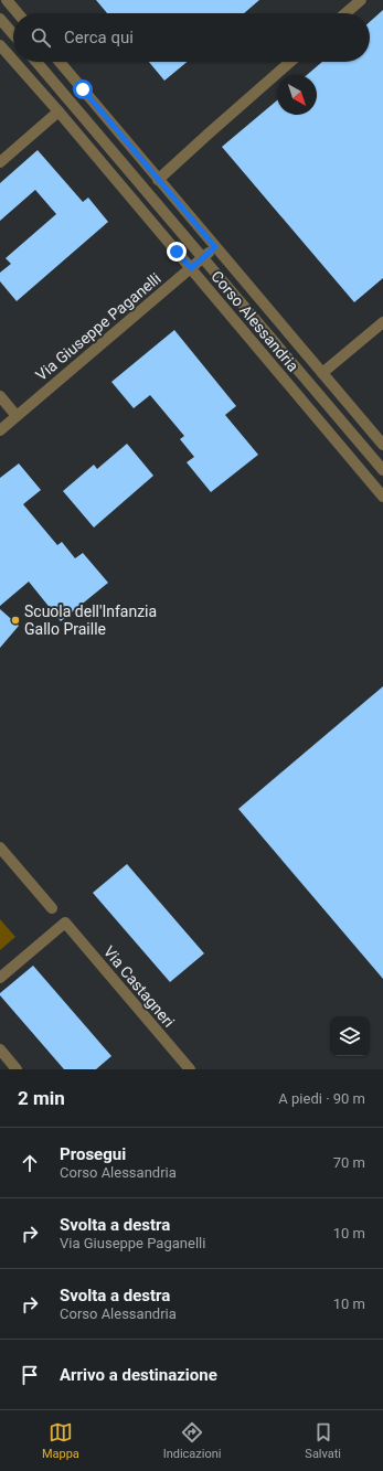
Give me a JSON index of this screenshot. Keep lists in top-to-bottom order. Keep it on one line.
{"streets":{"street":["Corso Alessandria","Via Giuseppe Paganelli","Via Castagneri"]},"crossings":[["Corso Alessandria","Via Giuseppe Paganelli"]],"places":["Scuola dell'Infanzia Gallo Praille"],"north":"bottom right","page":{"search":"Cerca qui","heading":["2 min","A piedi · 90 m"],"list":[["Prosegui","Corso Alessandria","70 m"],["Svolta a destra","Via Giuseppe Paganelli","10 m"],["Svolta a destra","Corso Alessandria","10 m"],"Arrivo a destinazione"],"nav":["Mappa","Indicazioni","Salvati"]}}
